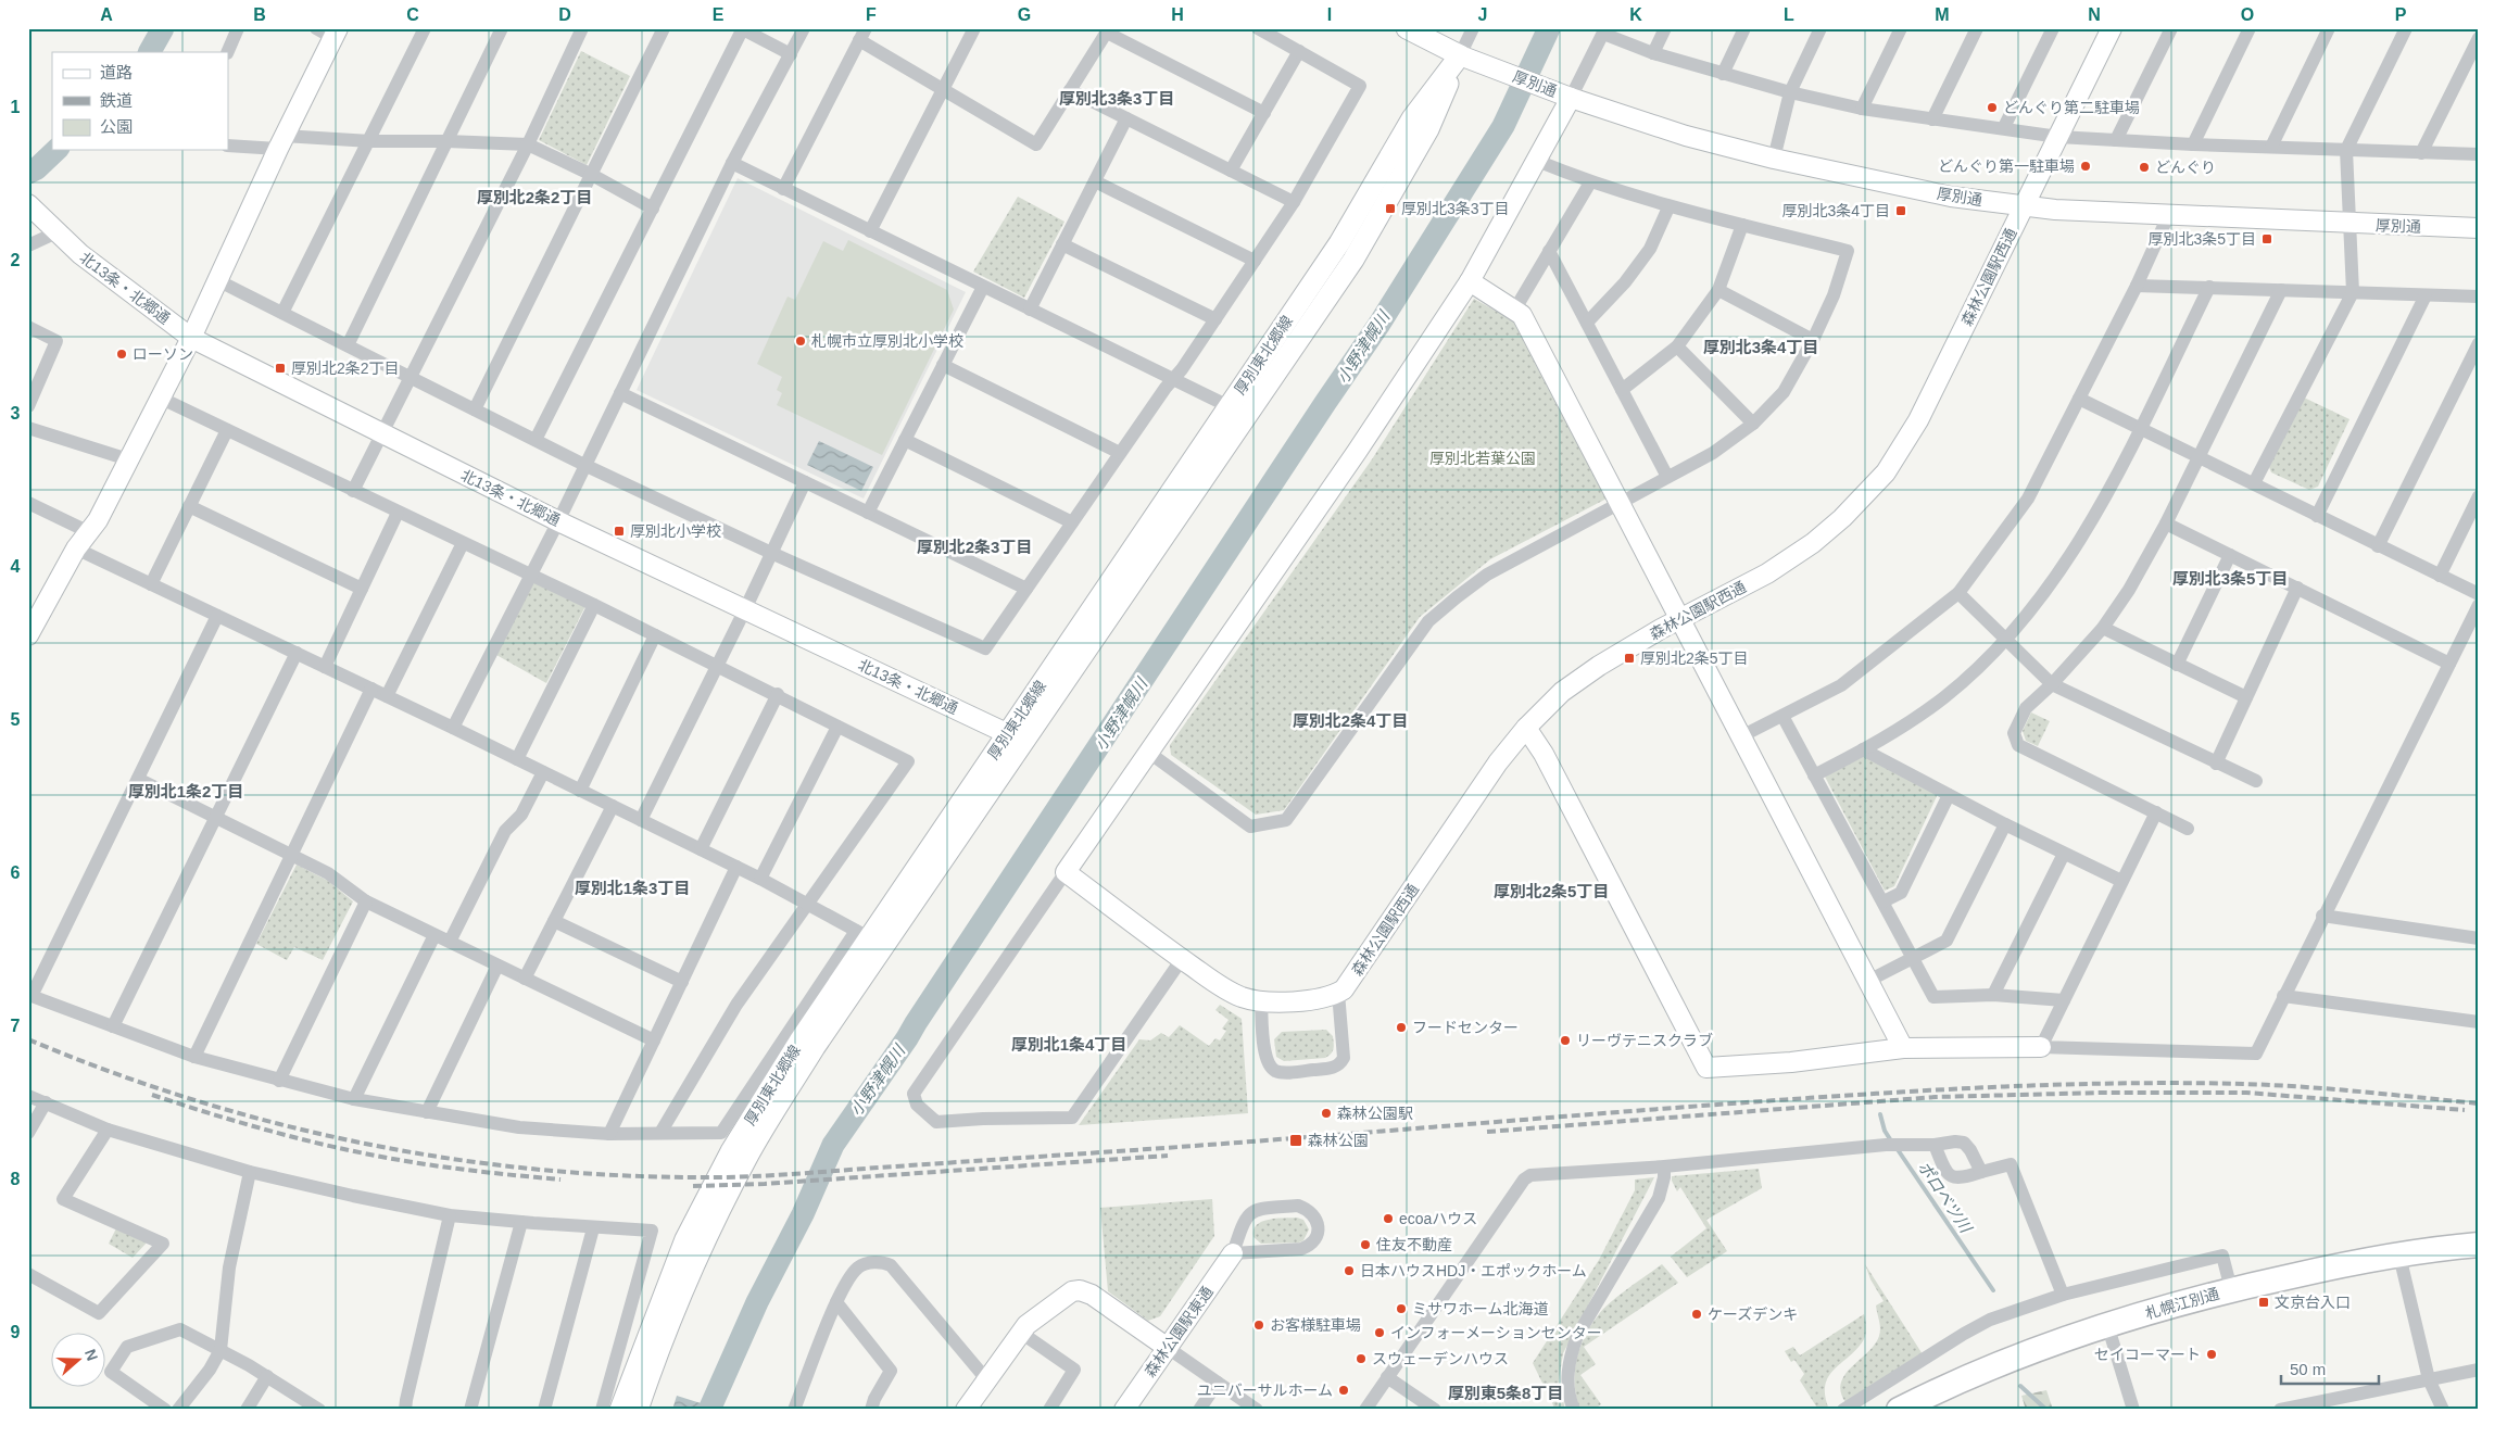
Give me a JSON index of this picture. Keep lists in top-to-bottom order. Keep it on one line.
{"streets":{"highway":["札幌江別通"],"main road":["厚別東北郷線"],"street":["厚別通","森林公園駅西通","北13条・北郷通","森林公園駅東通"]},"crossings":[["厚別通","森林公園駅西通"],["厚別通","厚別東北郷線"],["北13条・北郷通","厚別東北郷線"]],"districts":["厚別北3条3丁目","厚別北2条2丁目","厚別北3条4丁目","厚別北2条3丁目","厚別北3条5丁目","厚別北2条4丁目","厚別北1条2丁目","厚別北1条3丁目","厚別北2条5丁目","厚別北1条4丁目","厚別東5条8丁目"],"water":["小野津幌川","ポロベツ川"],"parks":["厚別北若葉公園"],"places":{"other":["どんぐり第二駐車場","どんぐり第一駐車場","どんぐり","札幌市立厚別北小学校","ローソン","フードセンター","リーヴテニスクラブ","森林公園駅","ecoaハウス","住友不動産","日本ハウスHDJ・エポックホーム","ミサワホーム北海道","ケーズデンキ","お客様駐車場","インフォーメーションセンター","セイコーマート","スウェーデンハウス","ユニバーサルホーム"],"transit":["厚別北3条3丁目","厚別北3条4丁目","厚別北3条5丁目","厚別北2条2丁目","厚別北小学校","厚別北2条5丁目","森林公園","文京台入口"]},"legend":["道路","鉄道","公園"],"scale_bar":"50 m","north":"right","grid":{"columns":["A","B","C","D","E","F","G","H","I","J","K","L","M","N","O","P"],"rows":["1","2","3","4","5","6","7","8","9"]}}
